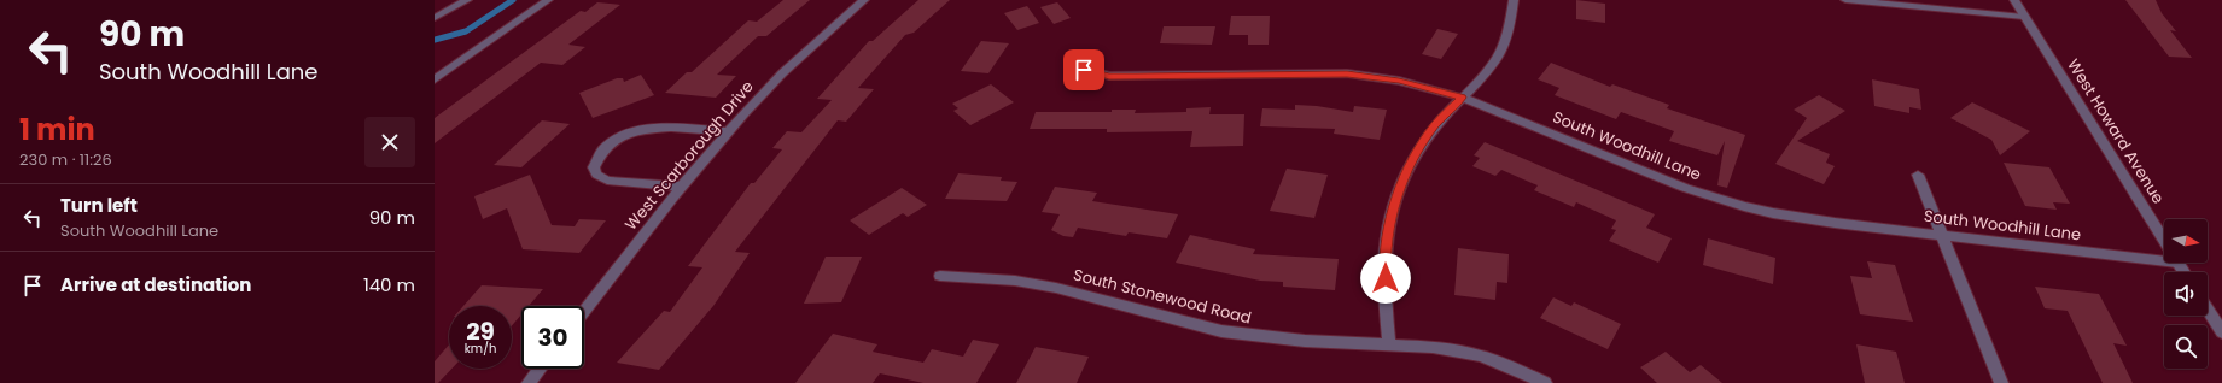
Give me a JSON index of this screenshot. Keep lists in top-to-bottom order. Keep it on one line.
{"streets":{"street":["West Howard Avenue","South Woodhill Lane","West Scarborough Drive","South Stonewood Road"]},"north":"right","page":{"turn":["90 m","South Woodhill Lane"],"heading":["1 min","230 m · 11:26"],"list":[{"name":"Turn left","note":"South Woodhill Lane","value":"90 m"},{"name":"Arrive at destination","value":"140 m"}],"speed":"29 km/h","limit":"30"}}
